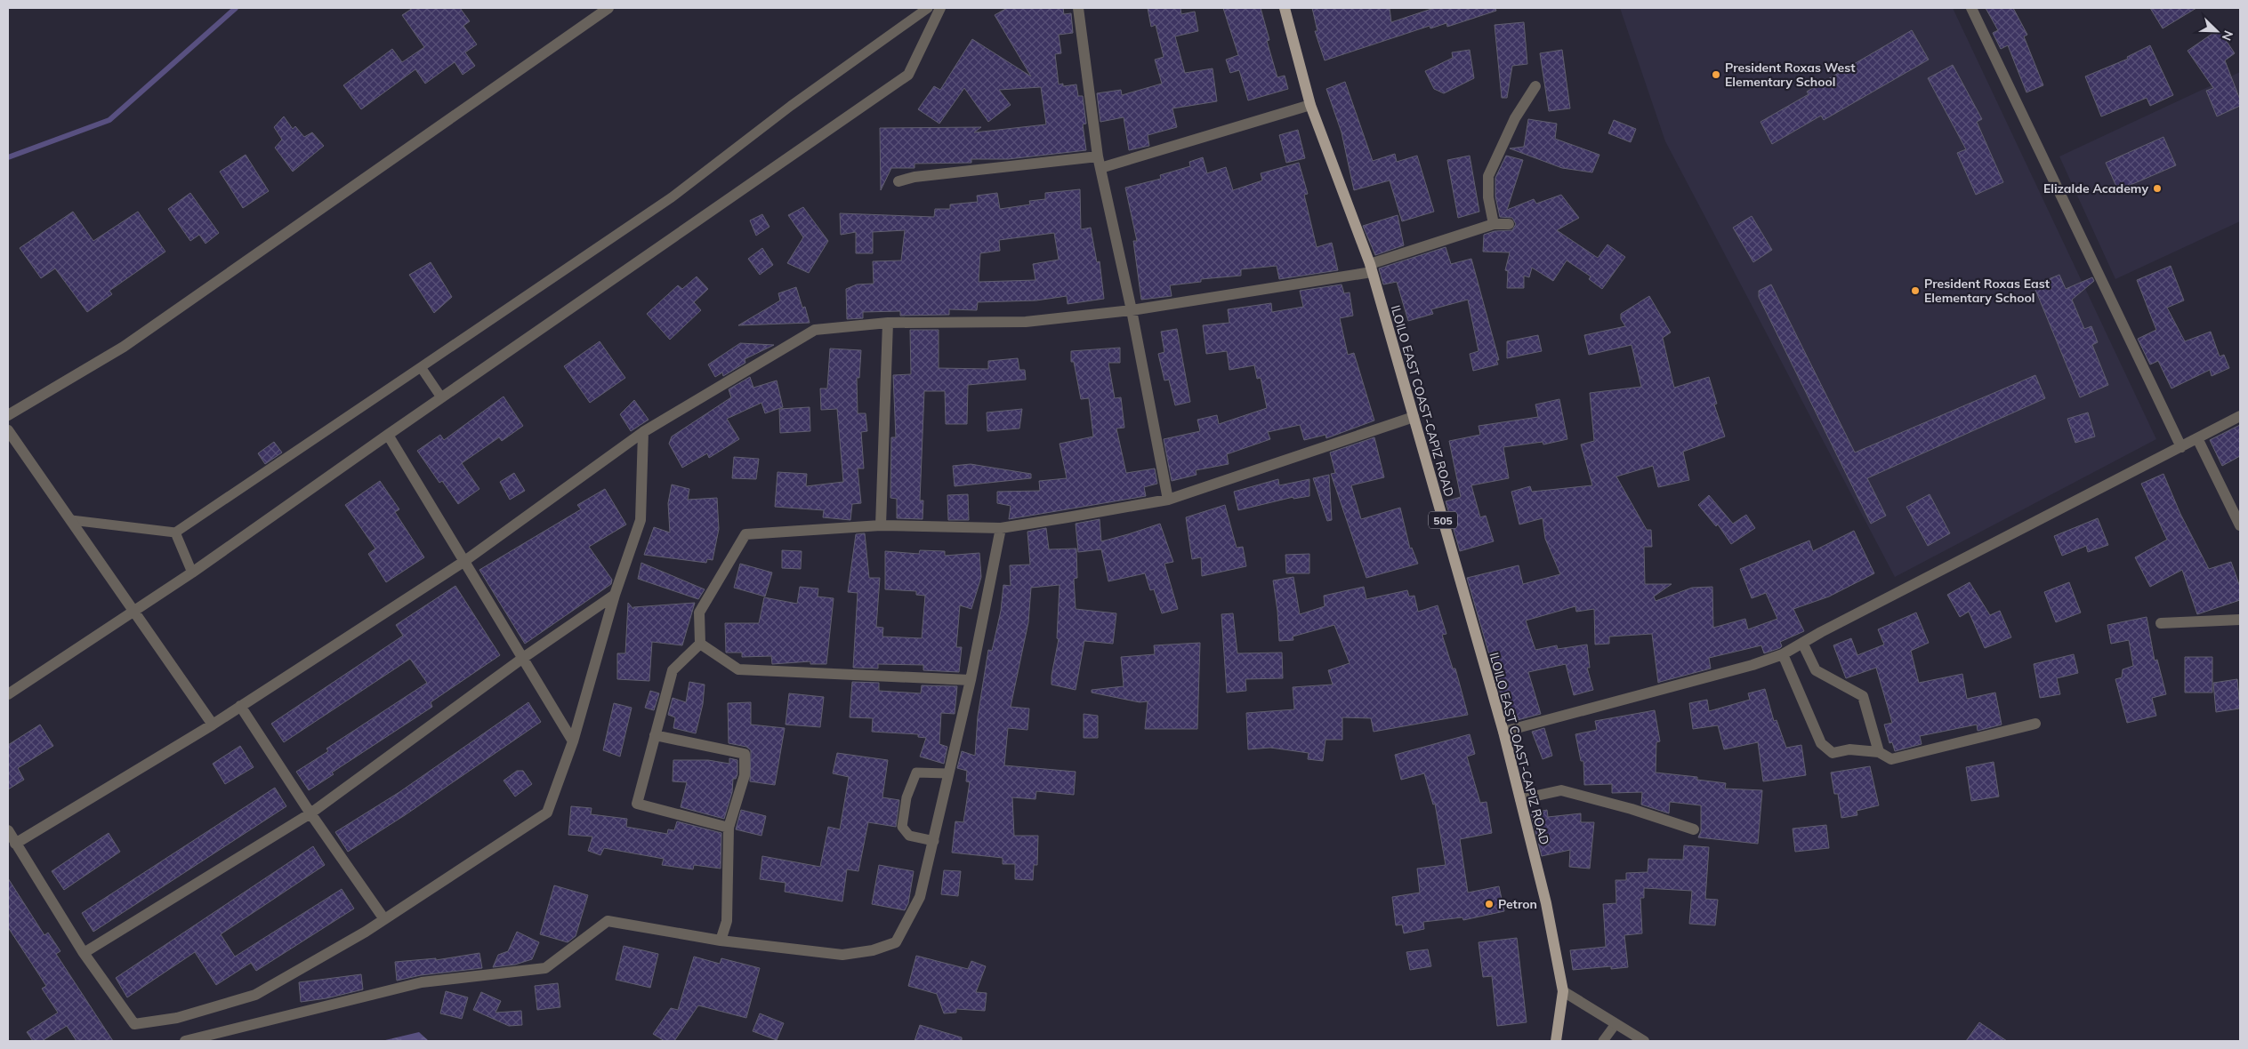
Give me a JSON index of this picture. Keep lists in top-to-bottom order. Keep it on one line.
{"streets":{"main road":["ILOILO EAST COAST-CAPIZ ROAD","505"]},"places":["President Roxas West Elementary School","Elizalde Academy","President Roxas East Elementary School","Petron"],"north":"bottom right"}
